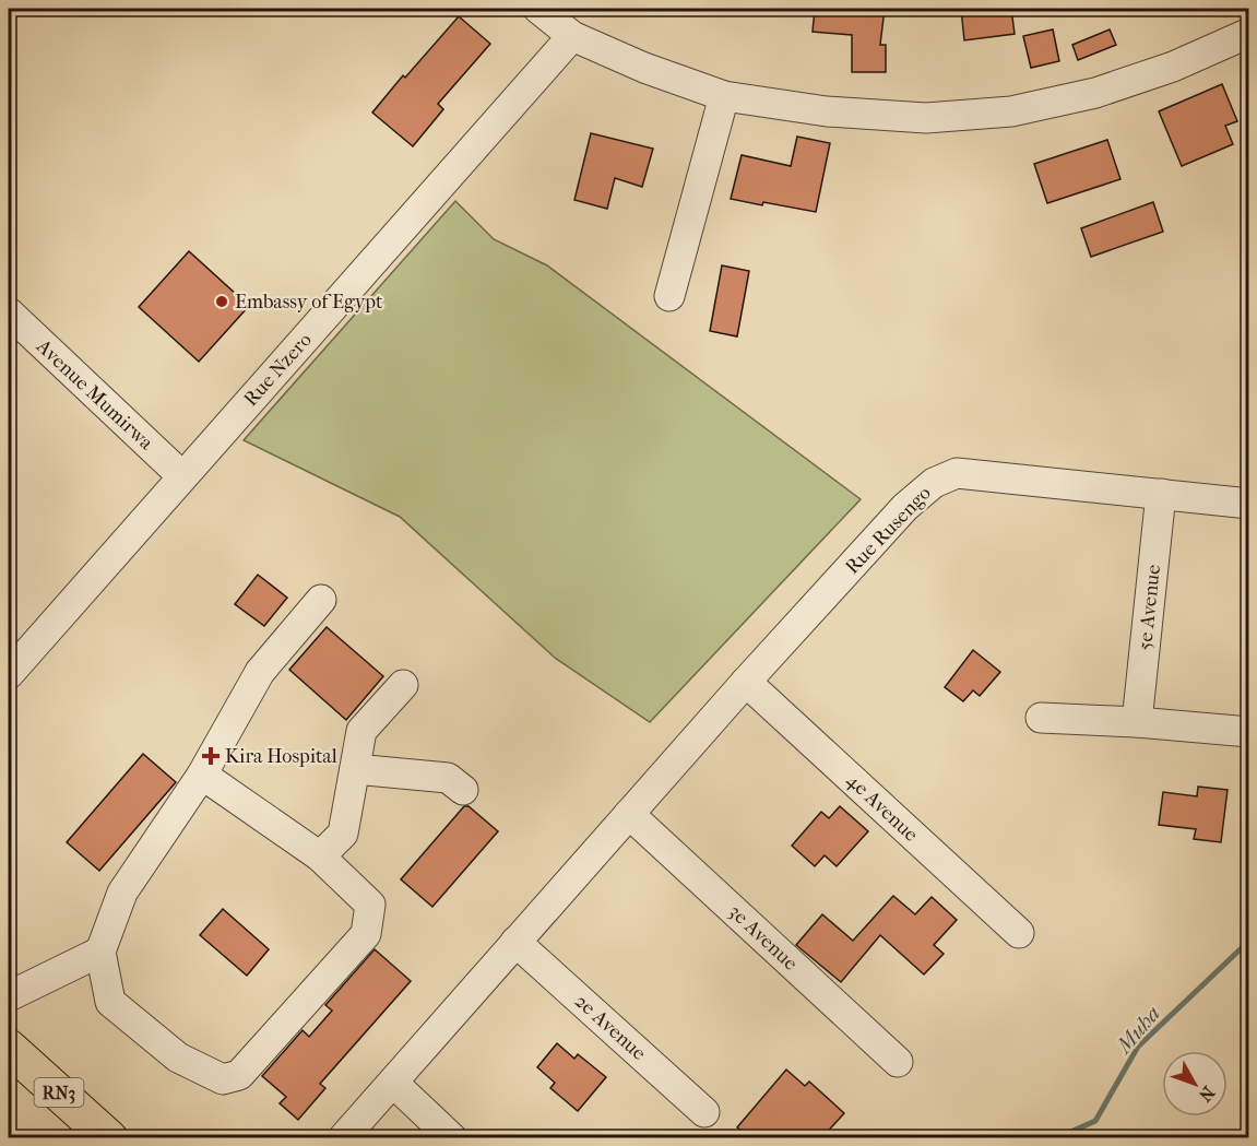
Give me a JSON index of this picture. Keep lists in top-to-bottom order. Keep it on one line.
{"streets":{"highway":["RN3"],"street":["Rue Nzero","Avenue Mumirwa","Rue Rusengo","5e Avenue","4e Avenue","3e Avenue","2e Avenue"]},"crossings":[["Rue Nzero","Avenue Mumirwa"],["Rue Rusengo","5e Avenue"],["Rue Rusengo","4e Avenue"],["Rue Rusengo","3e Avenue"],["Rue Rusengo","2e Avenue"]],"water":["Muha"],"places":{"other":["Embassy of Egypt"],"health":["Kira Hospital"]},"north":"bottom right"}
